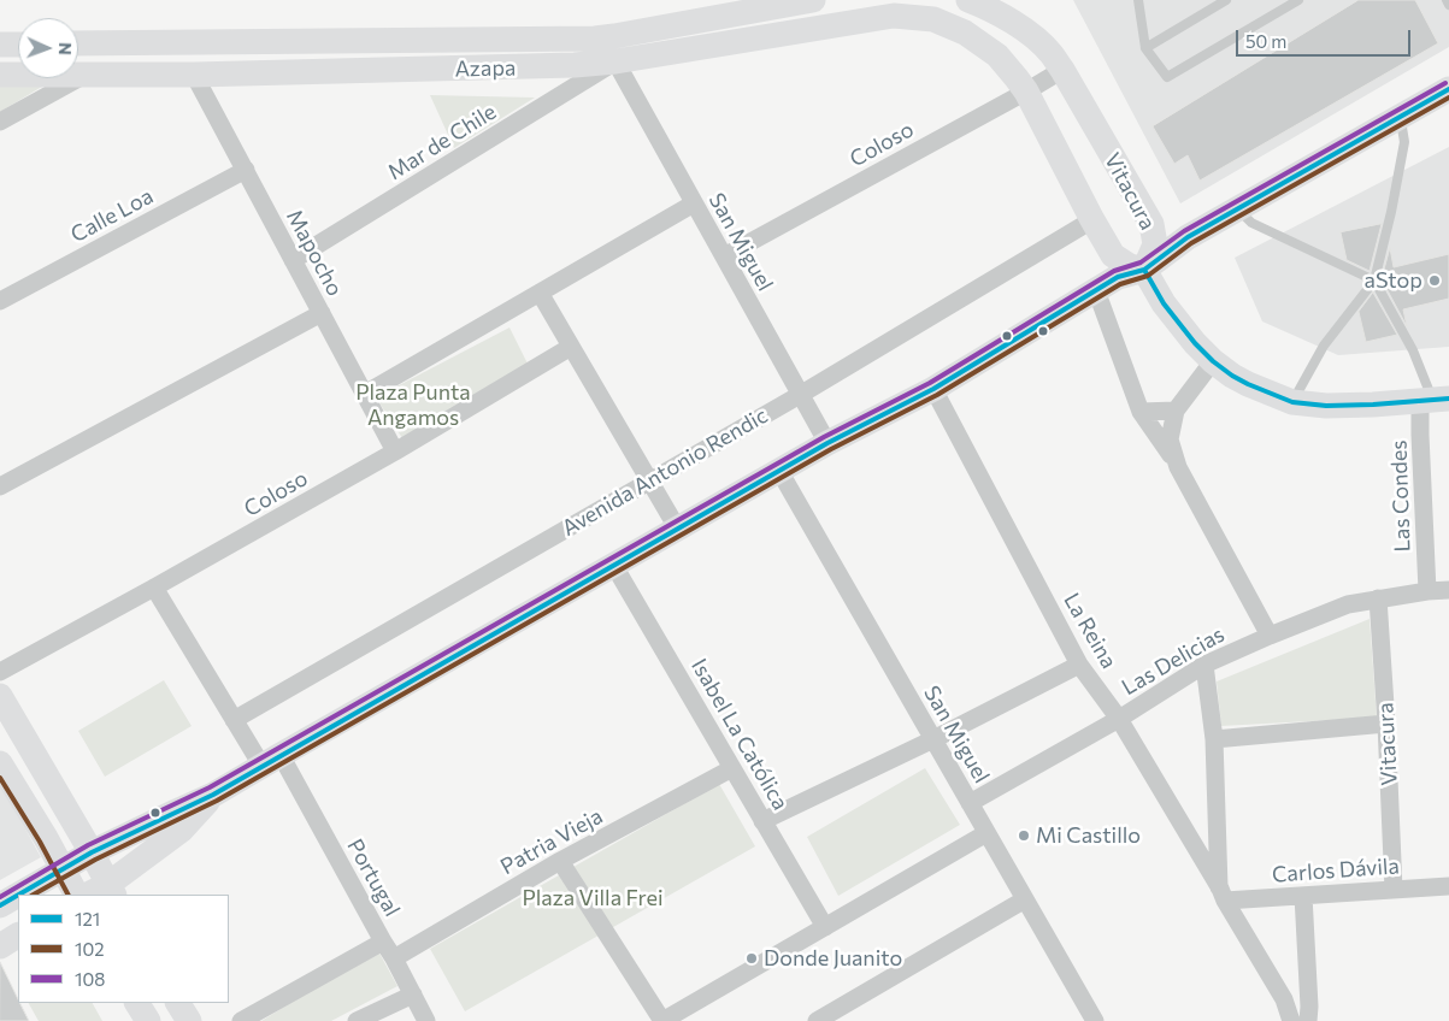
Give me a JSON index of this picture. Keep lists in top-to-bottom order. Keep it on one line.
{"streets":{"street":["Azapa","Mar de Chile","Coloso","Vitacura","Calle Loa","San Miguel","Mapocho","Avenida Antonio Rendic","Las Condes","La Reina","Las Delicias","Isabel La Católica","Patria Vieja","Carlos Dávila","Portugal"]},"crossings":[["Azapa","Mar de Chile"],["Azapa","Vitacura"],["Azapa","San Miguel"],["Azapa","Mapocho"],["Mar de Chile","San Miguel"],["Mar de Chile","Mapocho"],["Coloso","Vitacura"],["Coloso","San Miguel"],["Coloso","Mapocho"],["Coloso","Portugal"],["Vitacura","Avenida Antonio Rendic"],["Vitacura","Las Delicias"],["Vitacura","Carlos Dávila"],["Calle Loa","Mapocho"],["San Miguel","Avenida Antonio Rendic"],["San Miguel","Las Delicias"],["Avenida Antonio Rendic","Portugal"],["Las Condes","Las Delicias"],["La Reina","Las Delicias"],["La Reina","Carlos Dávila"],["Isabel La Católica","Patria Vieja"],["Patria Vieja","Portugal"]],"parks":["Plaza Punta Angamos","Plaza Villa Frei"],"places":["aStop","Mi Castillo","Donde Juanito"],"lines":["transit line 108","transit line 121","transit line 102"],"legend":["121","102","108"],"scale_bar":"50 m","north":"right"}
